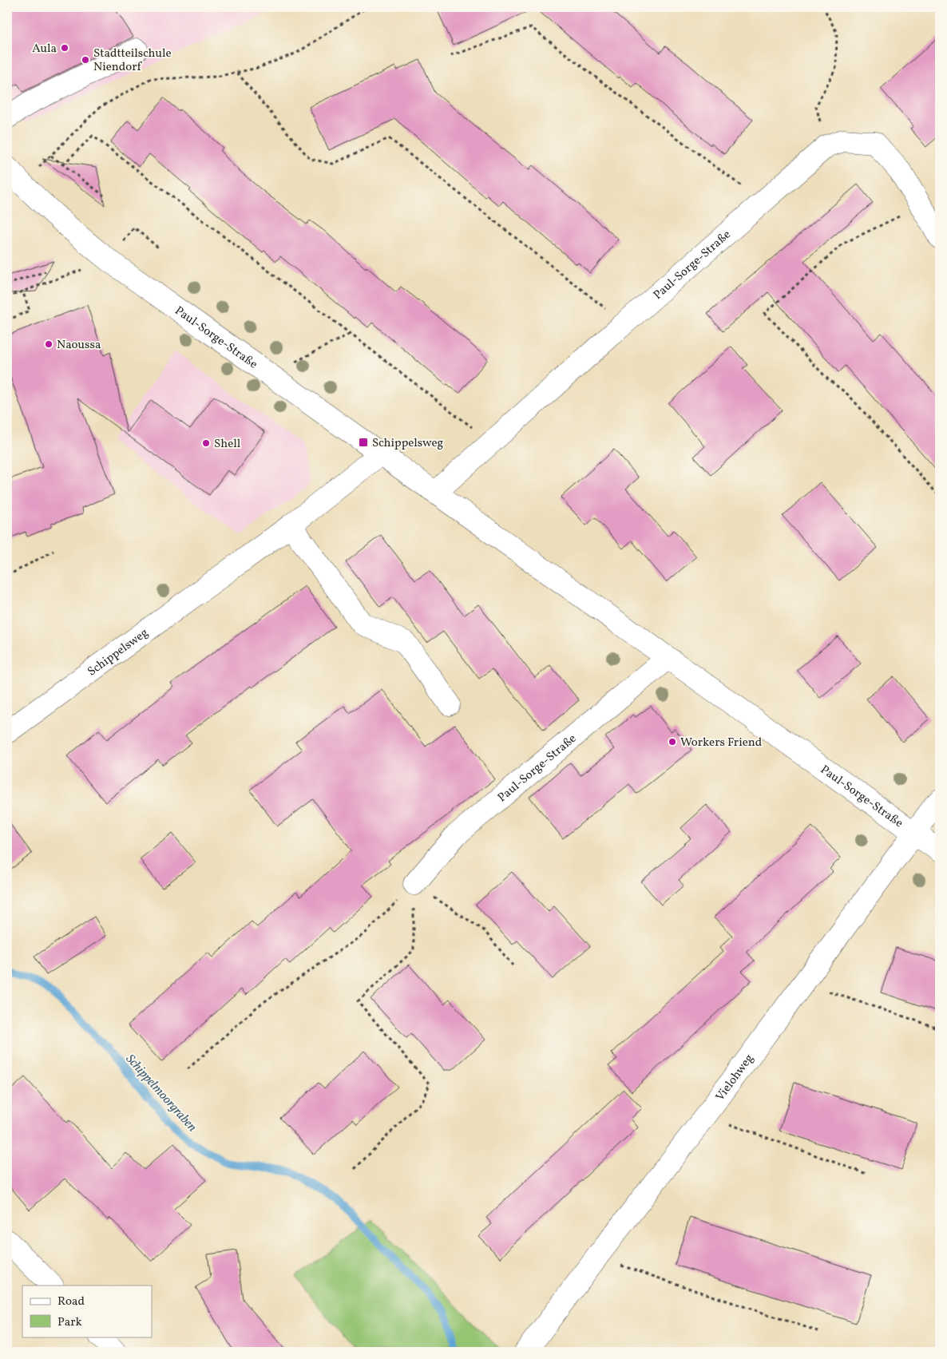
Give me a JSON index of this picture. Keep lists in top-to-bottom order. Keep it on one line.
{"streets":{"street":["Paul-Sorge-Straße","Schippelsweg","Vielohweg"]},"crossings":[["Paul-Sorge-Straße","Schippelsweg"],["Paul-Sorge-Straße","Vielohweg"]],"water":["Schippelmoorgraben"],"places":{"other":["Aula","Stadtteilschule Niendorf","Naoussa","Shell","Workers Friend"],"transit":["Schippelsweg"]},"legend":["Road","Park"]}
